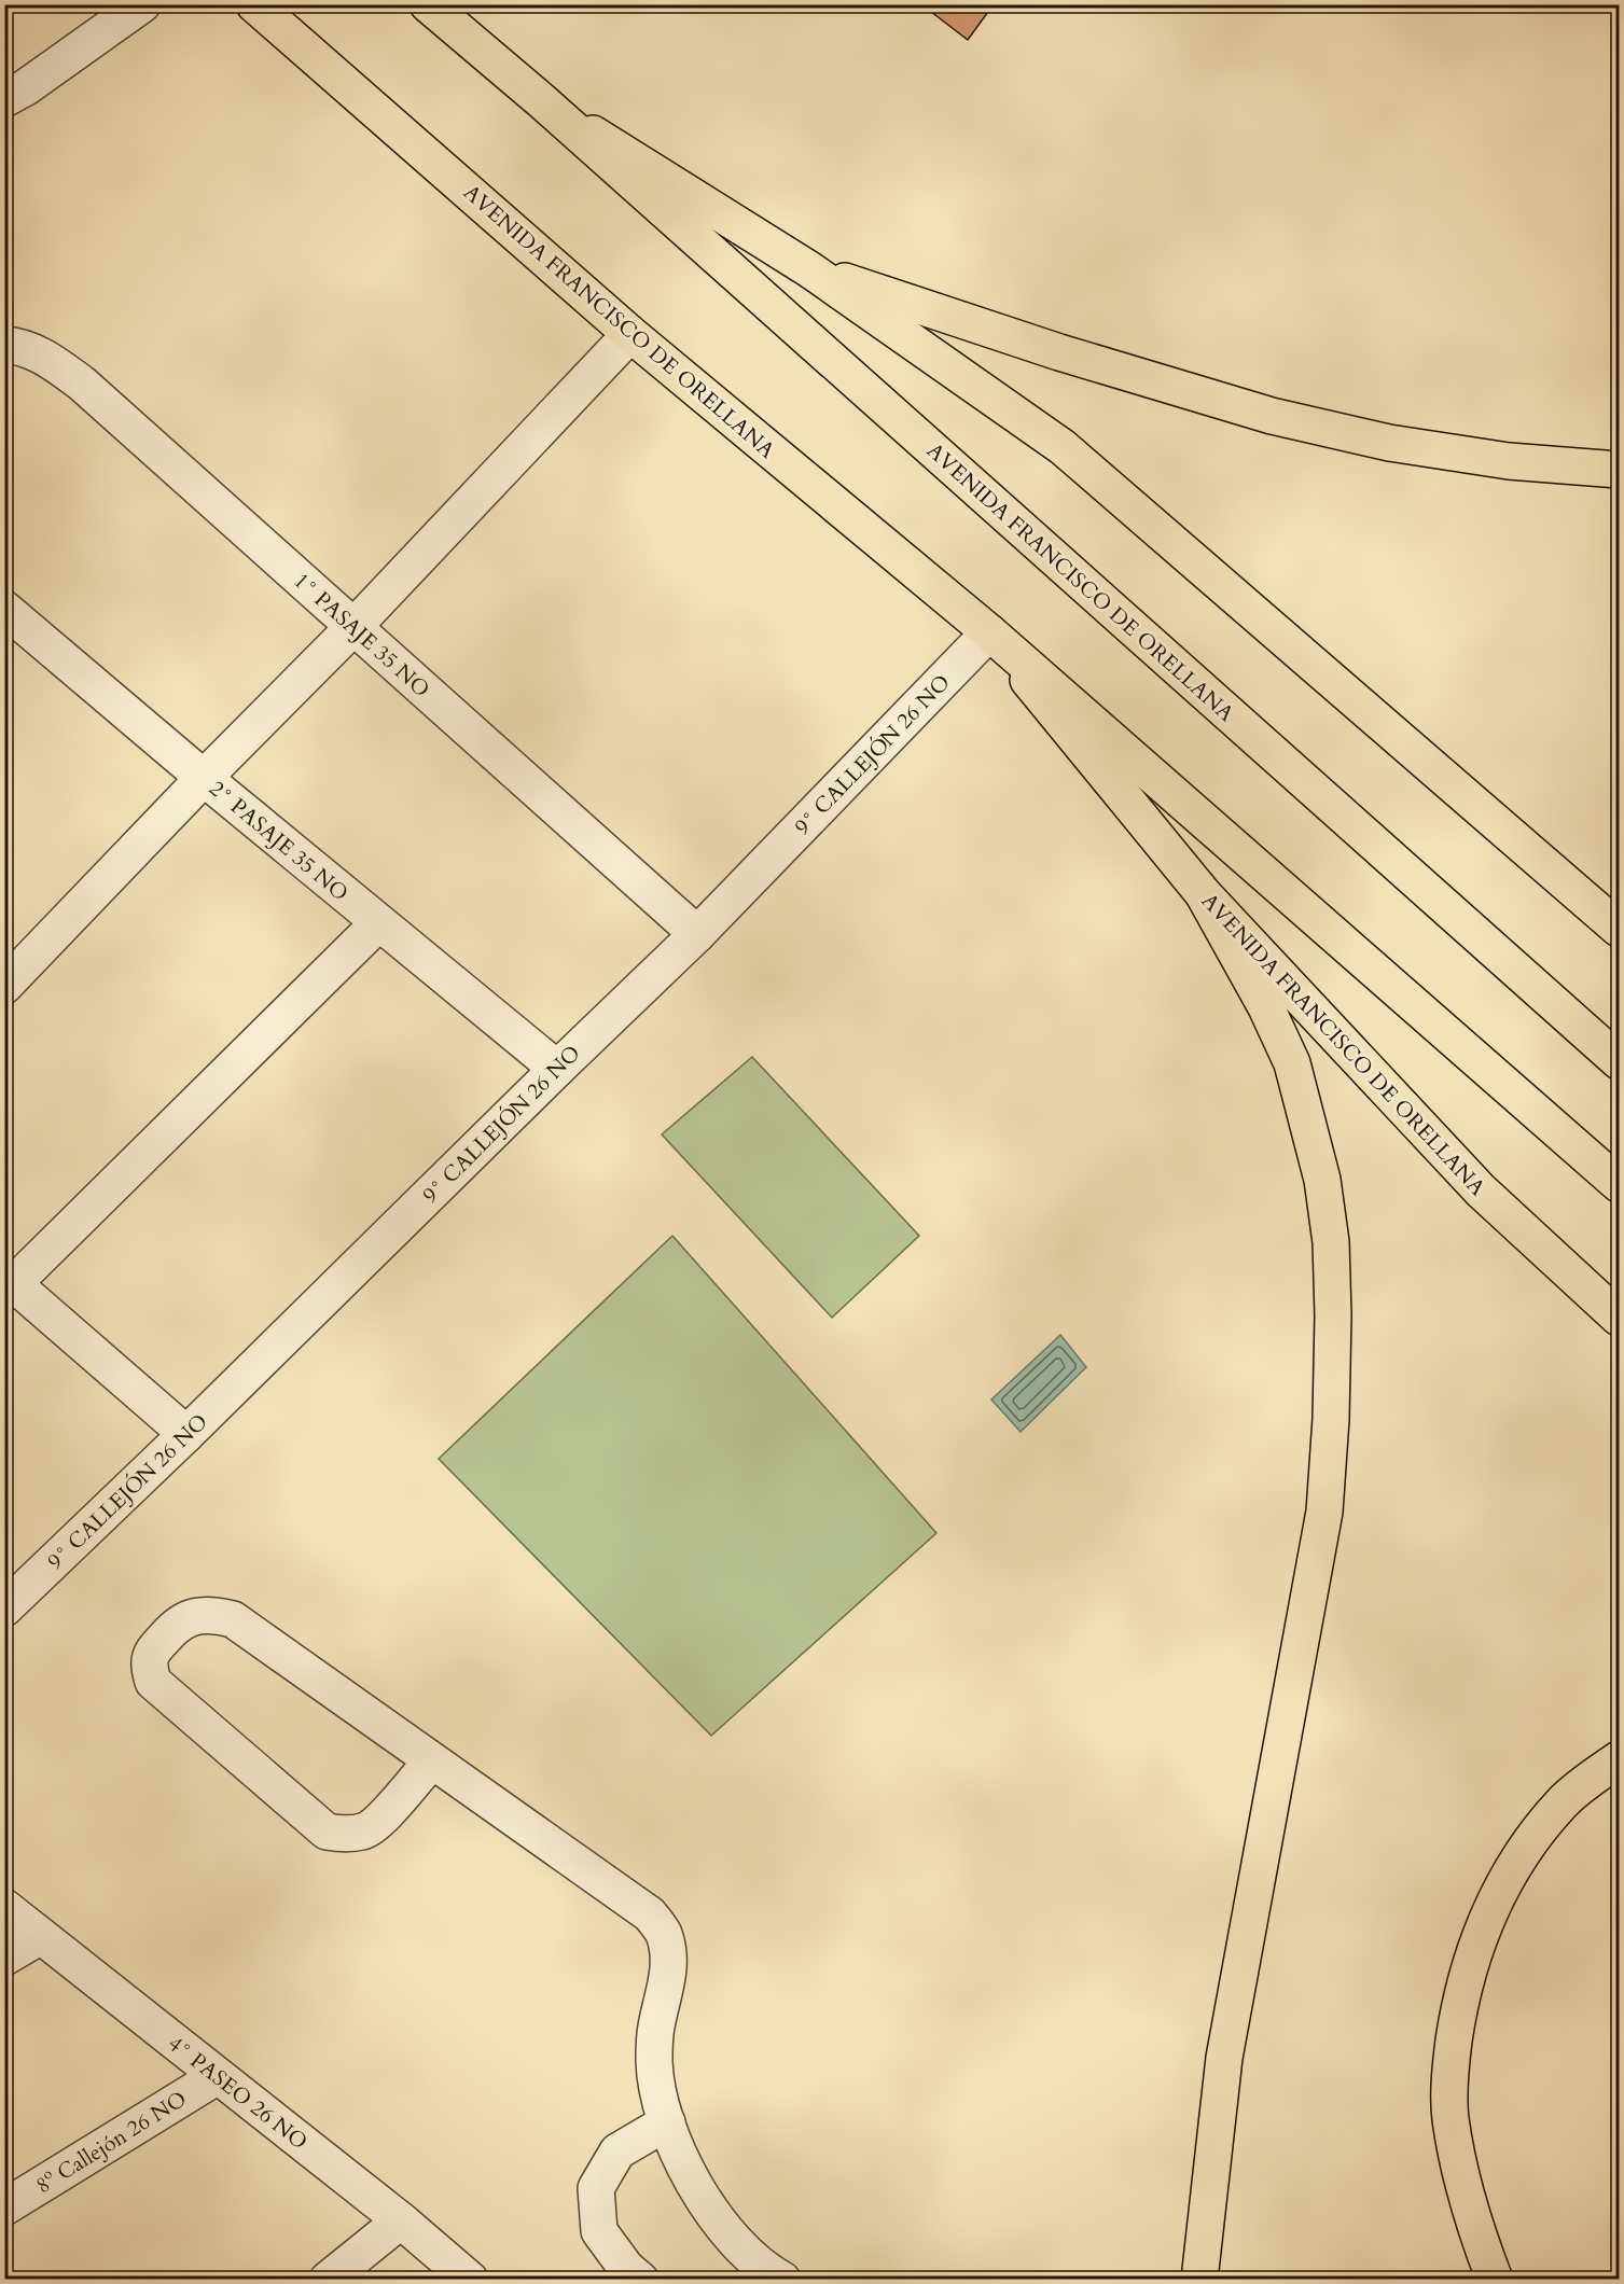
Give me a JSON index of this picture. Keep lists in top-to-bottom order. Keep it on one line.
{"streets":{"main road":["AVENIDA FRANCISCO DE ORELLANA"],"street":["1° PASAJE 35 NO","9° CALLEJÓN 26 NO","2° PASAJE 35 NO","4° PASEO 26 NO","8º Callejón 26 NO"]},"crossings":[["AVENIDA FRANCISCO DE ORELLANA","9° CALLEJÓN 26 NO"],["1° PASAJE 35 NO","9° CALLEJÓN 26 NO"],["9° CALLEJÓN 26 NO","2° PASAJE 35 NO"],["4° PASEO 26 NO","8º Callejón 26 NO"]]}
